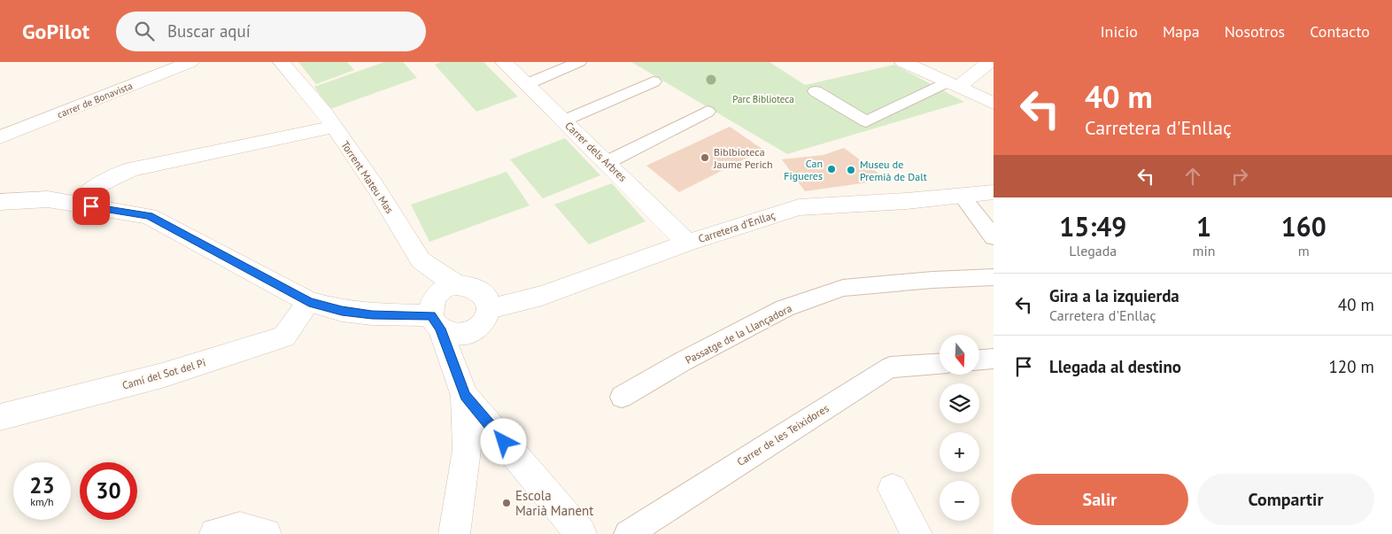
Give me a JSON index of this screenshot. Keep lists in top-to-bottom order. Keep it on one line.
{"streets":{"street":["carrer de Bonavista","Carrer dels Arbres","Torrent Mateu Mas","Carretera d'Enllaç","Passatge de la Llançadora","Camí del Sot del Pi","Carrer de les Teixidores"]},"crossings":[["Carrer dels Arbres","Carretera d'Enllaç"],["Torrent Mateu Mas","Carretera d'Enllaç"]],"parks":["Parc Biblioteca"],"places":["Biblbioteca Jaume Perich","Can Figueres","Museu de Premià de Dalt","Escola Marià Manent"],"north":"bottom","page":{"header":"GoPilot","search":"Buscar aquí","nav":["Inicio","Mapa","Nosotros","Contacto"],"turn":["40 m","Carretera d'Enllaç"],"eta":["15:49","Llegada","1","min","160","m"],"list":[{"name":"Gira a la izquierda","note":"Carretera d'Enllaç","value":"40 m"},{"name":"Llegada al destino","value":"120 m"}],"map_buttons":["+","−"],"speed":"23 km/h","limit":"30","buttons":["Salir","Compartir"]}}
